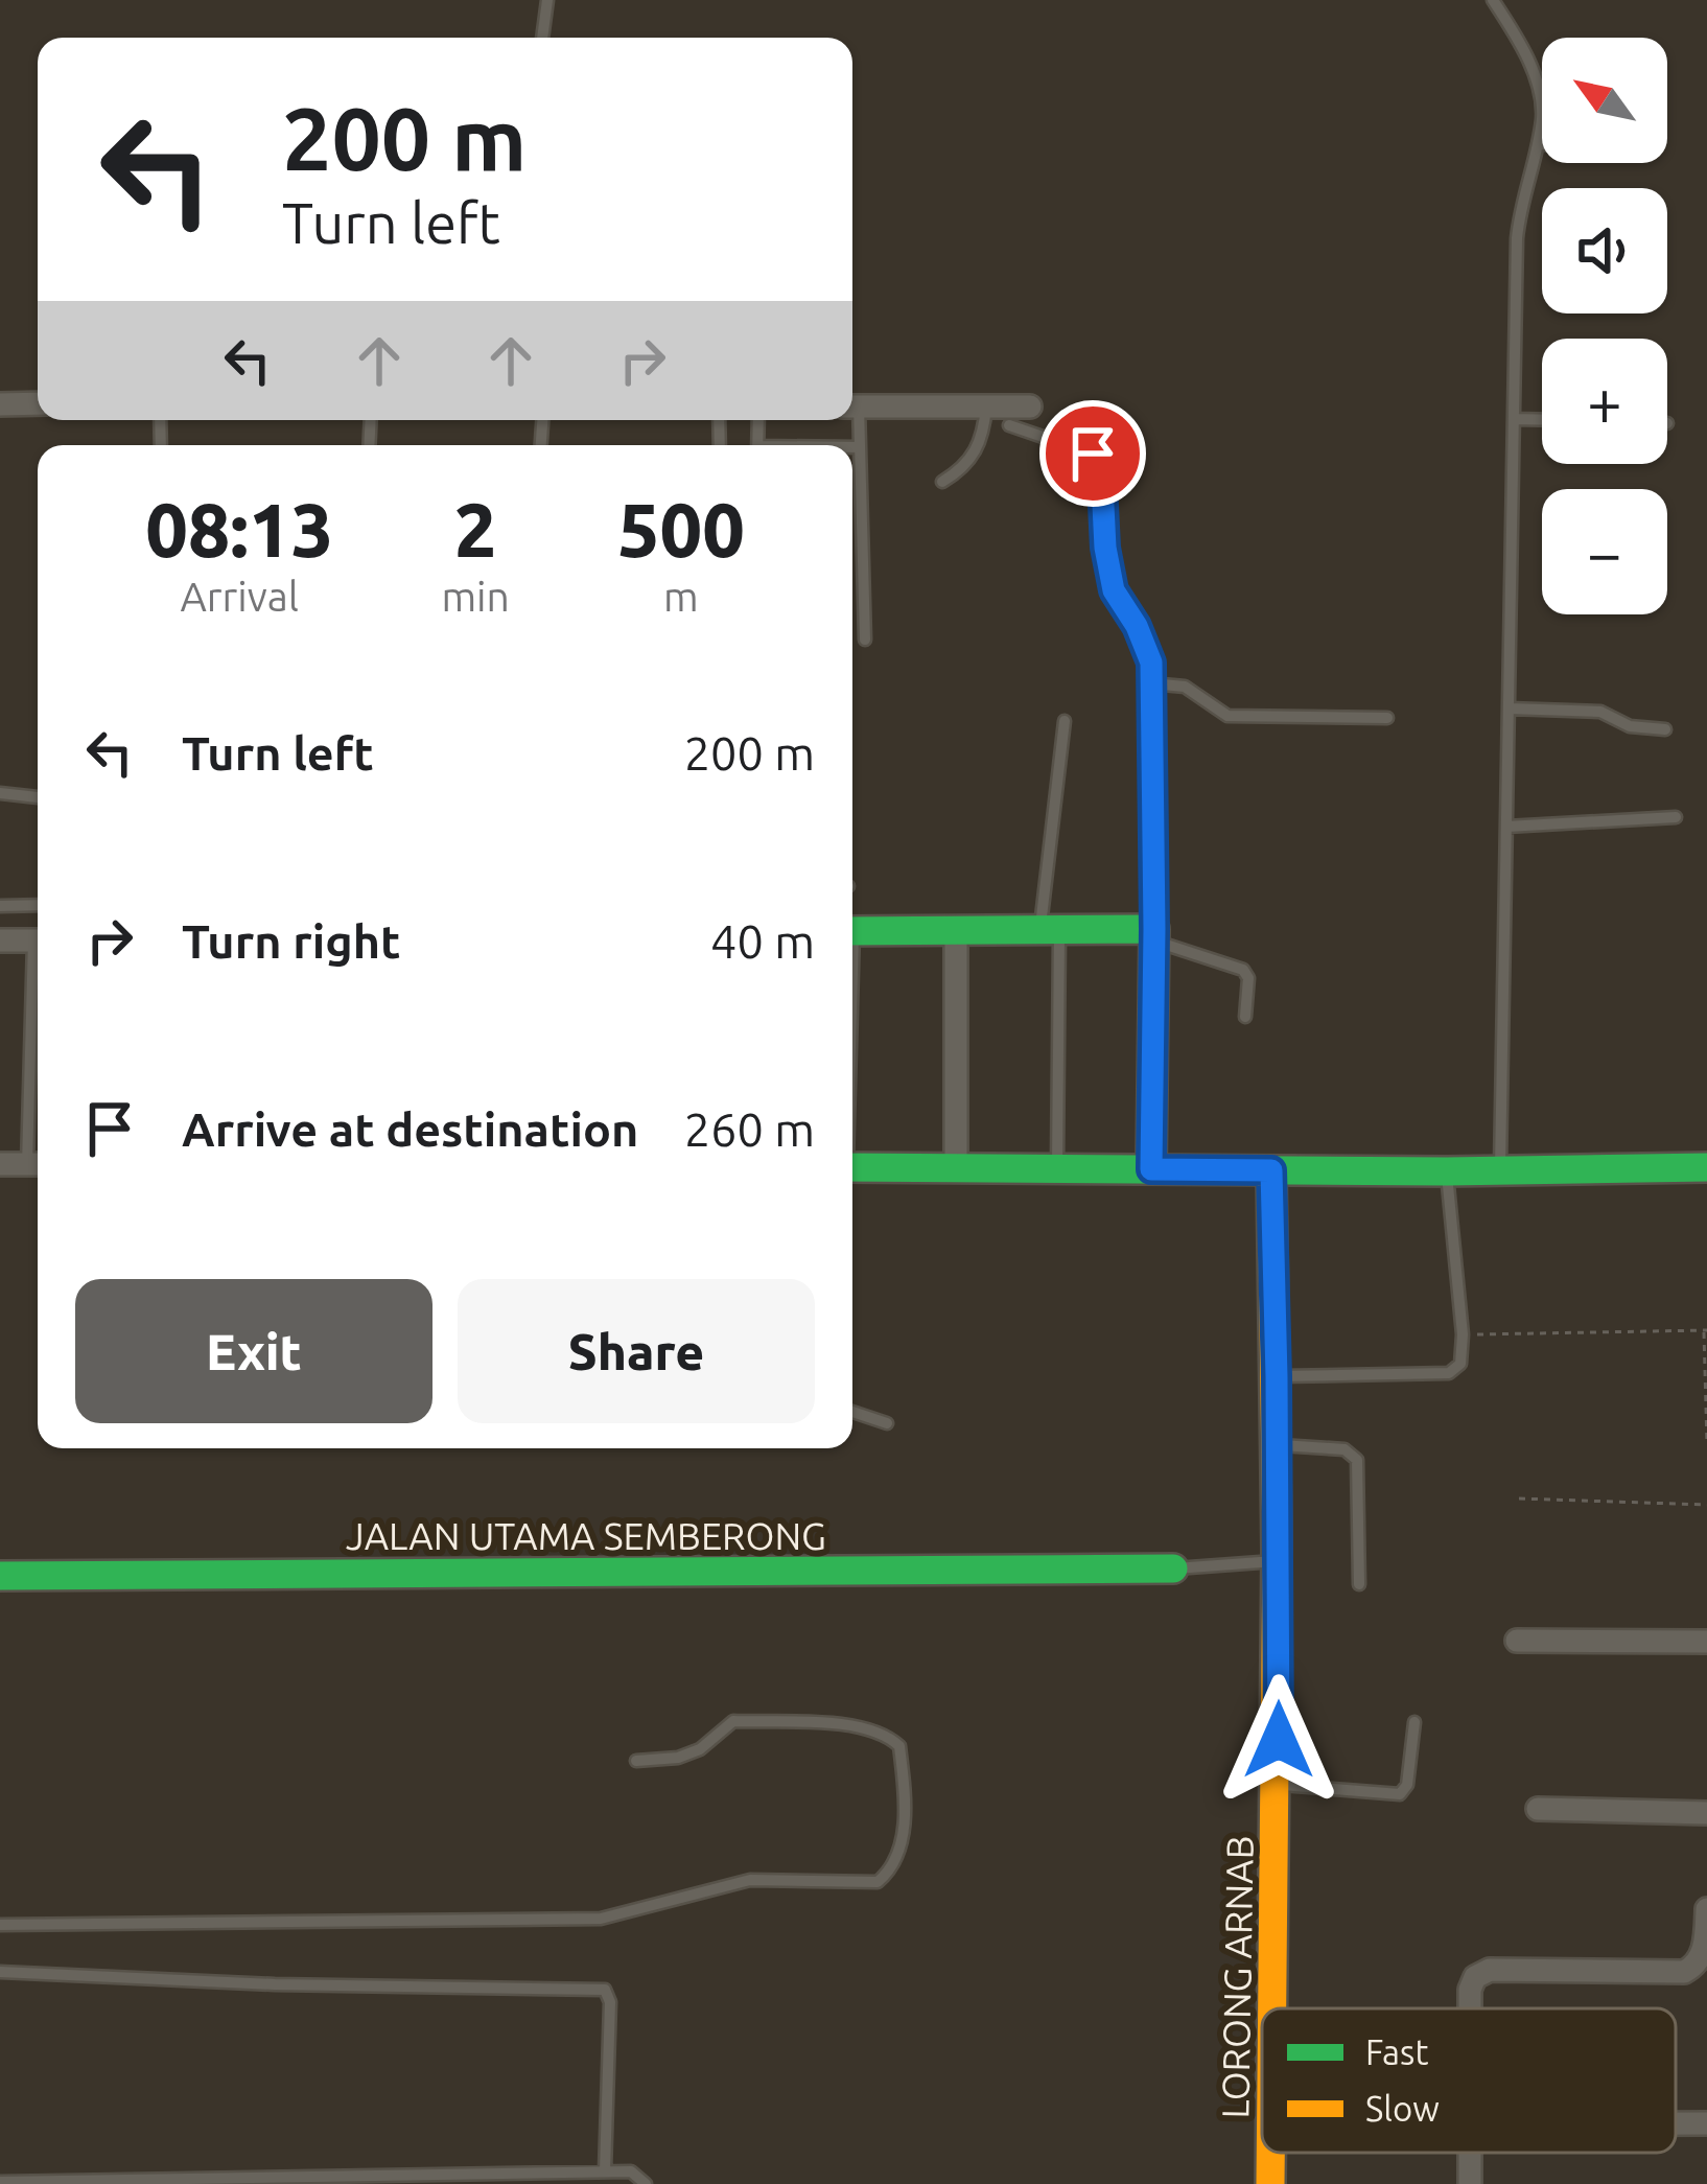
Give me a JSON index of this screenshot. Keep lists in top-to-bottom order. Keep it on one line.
{"streets":{"street":["JALAN UTAMA SEMBERONG","LORONG ARNAB"]},"legend":["Fast","Slow"],"north":"top left","page":{"map_buttons":["+","−"],"turn":["200 m","Turn left"],"eta":["08:13","Arrival","2","min","500","m"],"list":[{"name":"Turn left","value":"200 m"},{"name":"Turn right","value":"40 m"},{"name":"Arrive at destination","value":"260 m"}],"buttons":["Exit","Share"]}}
